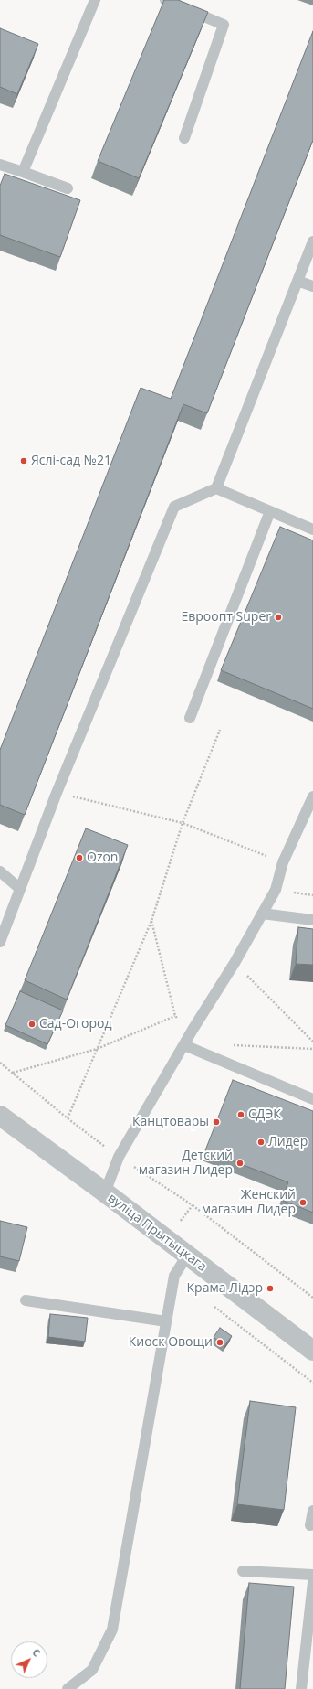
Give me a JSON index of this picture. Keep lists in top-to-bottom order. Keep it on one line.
{"streets":{"street":["вуліца Прытыцкага"]},"places":["Яслі-сад №21","Евроопт Super","Ozon","Сад-Огород","СДЭК","Канцтовары","Лидер","Детский магазин Лидер","Женский магазин Лидер","Крама Лідэр","Киоск Овощи"],"north":"top right"}
